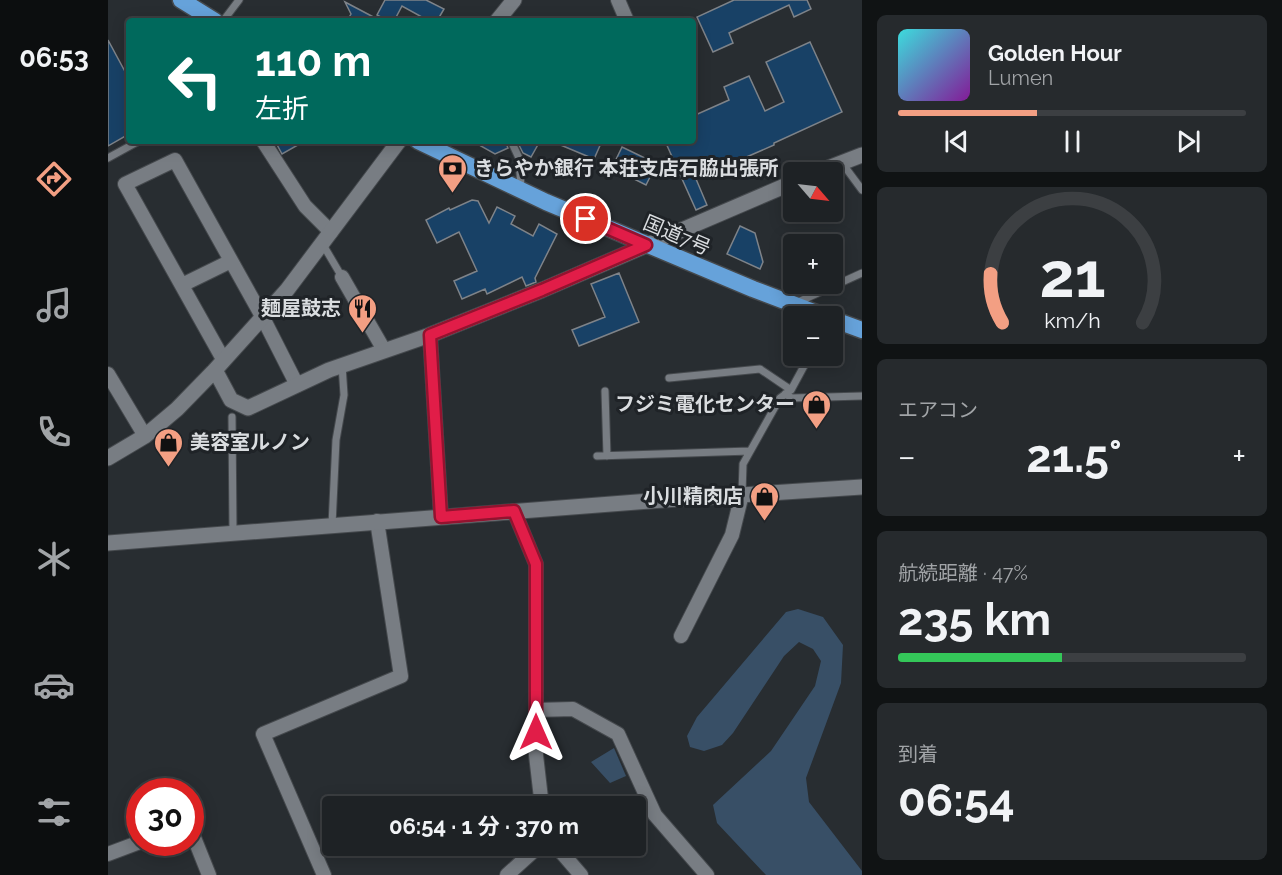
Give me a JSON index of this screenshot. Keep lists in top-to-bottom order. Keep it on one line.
{"streets":{"highway":["国道7号"]},"places":{"bank":["きらやか銀行 本荘支店石脇出張所"],"restaurant":["麺屋鼓志"],"shop":["フジミ電化センター","美容室ルノン","小川精肉店"]},"north":"bottom right","page":{"tabs":"06:53","turn":["110 m","左折"],"song":["Golden Hour","Lumen"],"map_buttons":["+","−"],"tile":["エアコン",["航続距離 · 47%","235 km"],["到着","06:54"]],"heat":["−","21.5°","+"],"limit":"30","trip":"06:54 · 1 分 · 370 m","gauge":["21","km/h"]}}
